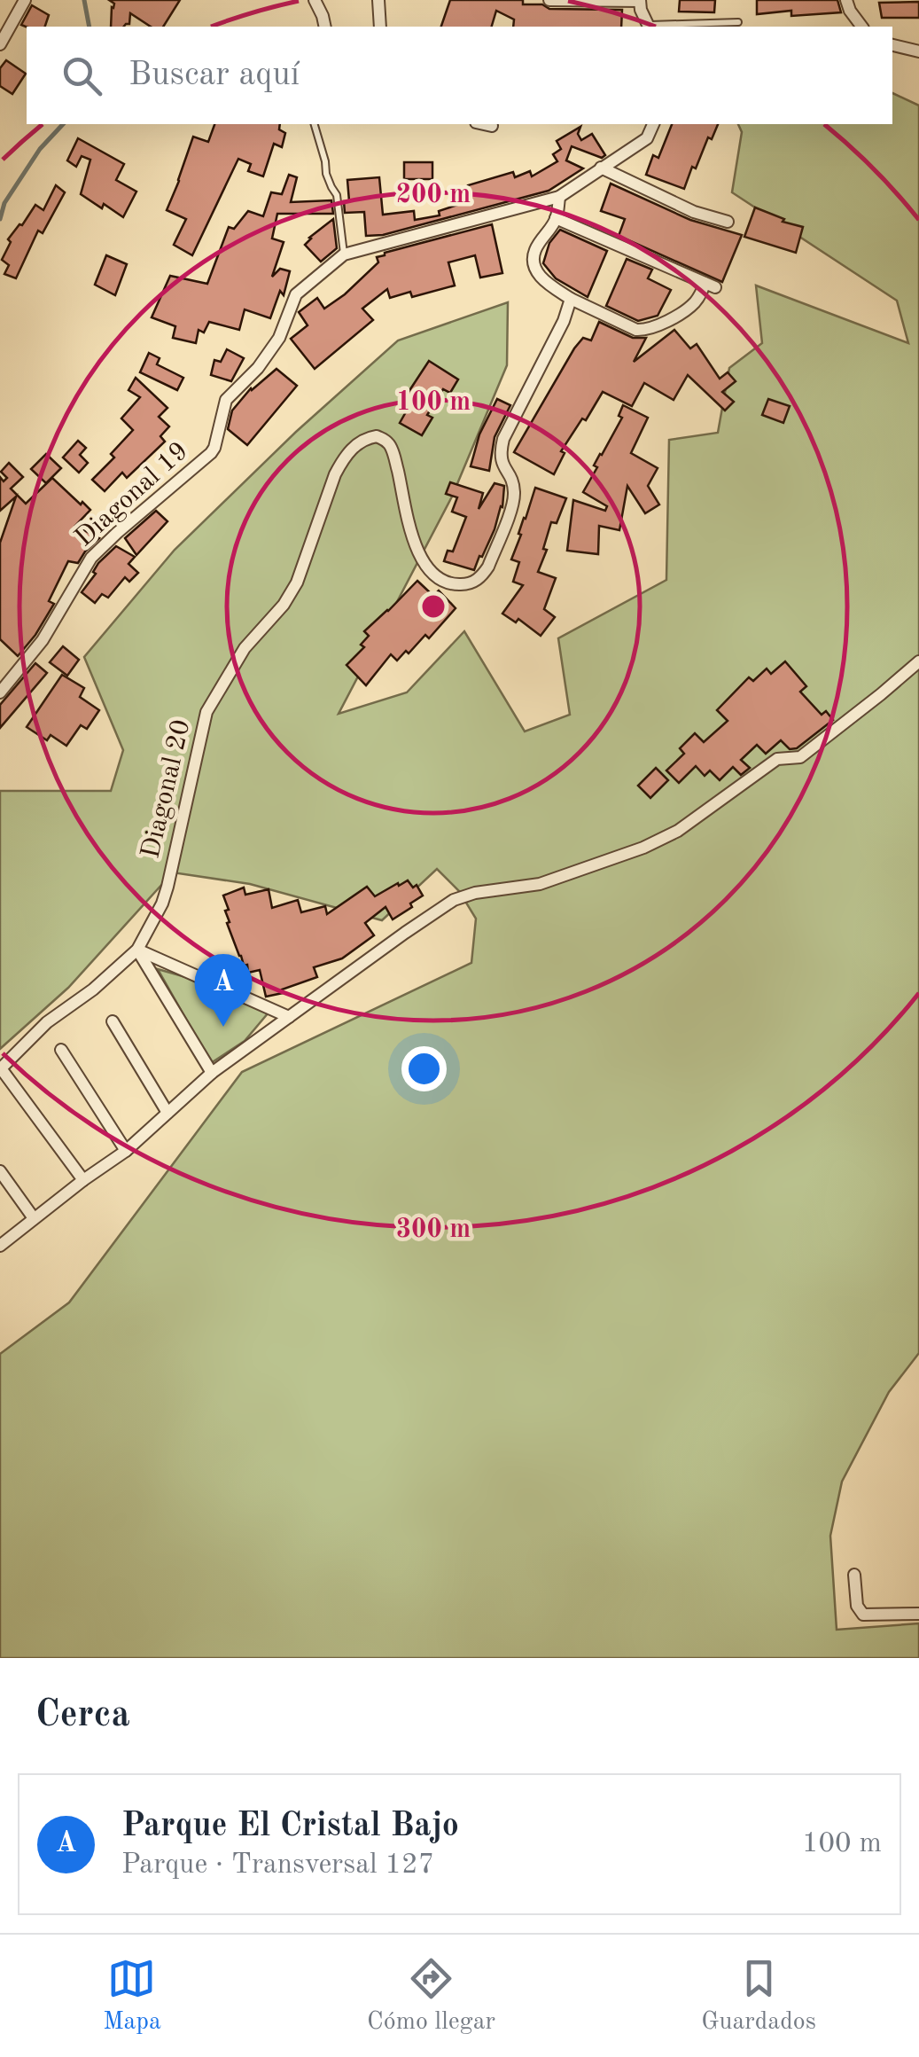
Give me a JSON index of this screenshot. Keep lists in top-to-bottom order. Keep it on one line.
{"streets":{"street":["Diagonal 19","Diagonal 20"]},"page":{"search":"Buscar aquí","pins":"A","heading":"Cerca","list":[{"mark":"A","name":"Parque El Cristal Bajo","note":"Parque · Transversal 127","value":"100 m"}],"nav":["Mapa","Cómo llegar","Guardados"]},"rings":["200 m","100 m","300 m"]}
